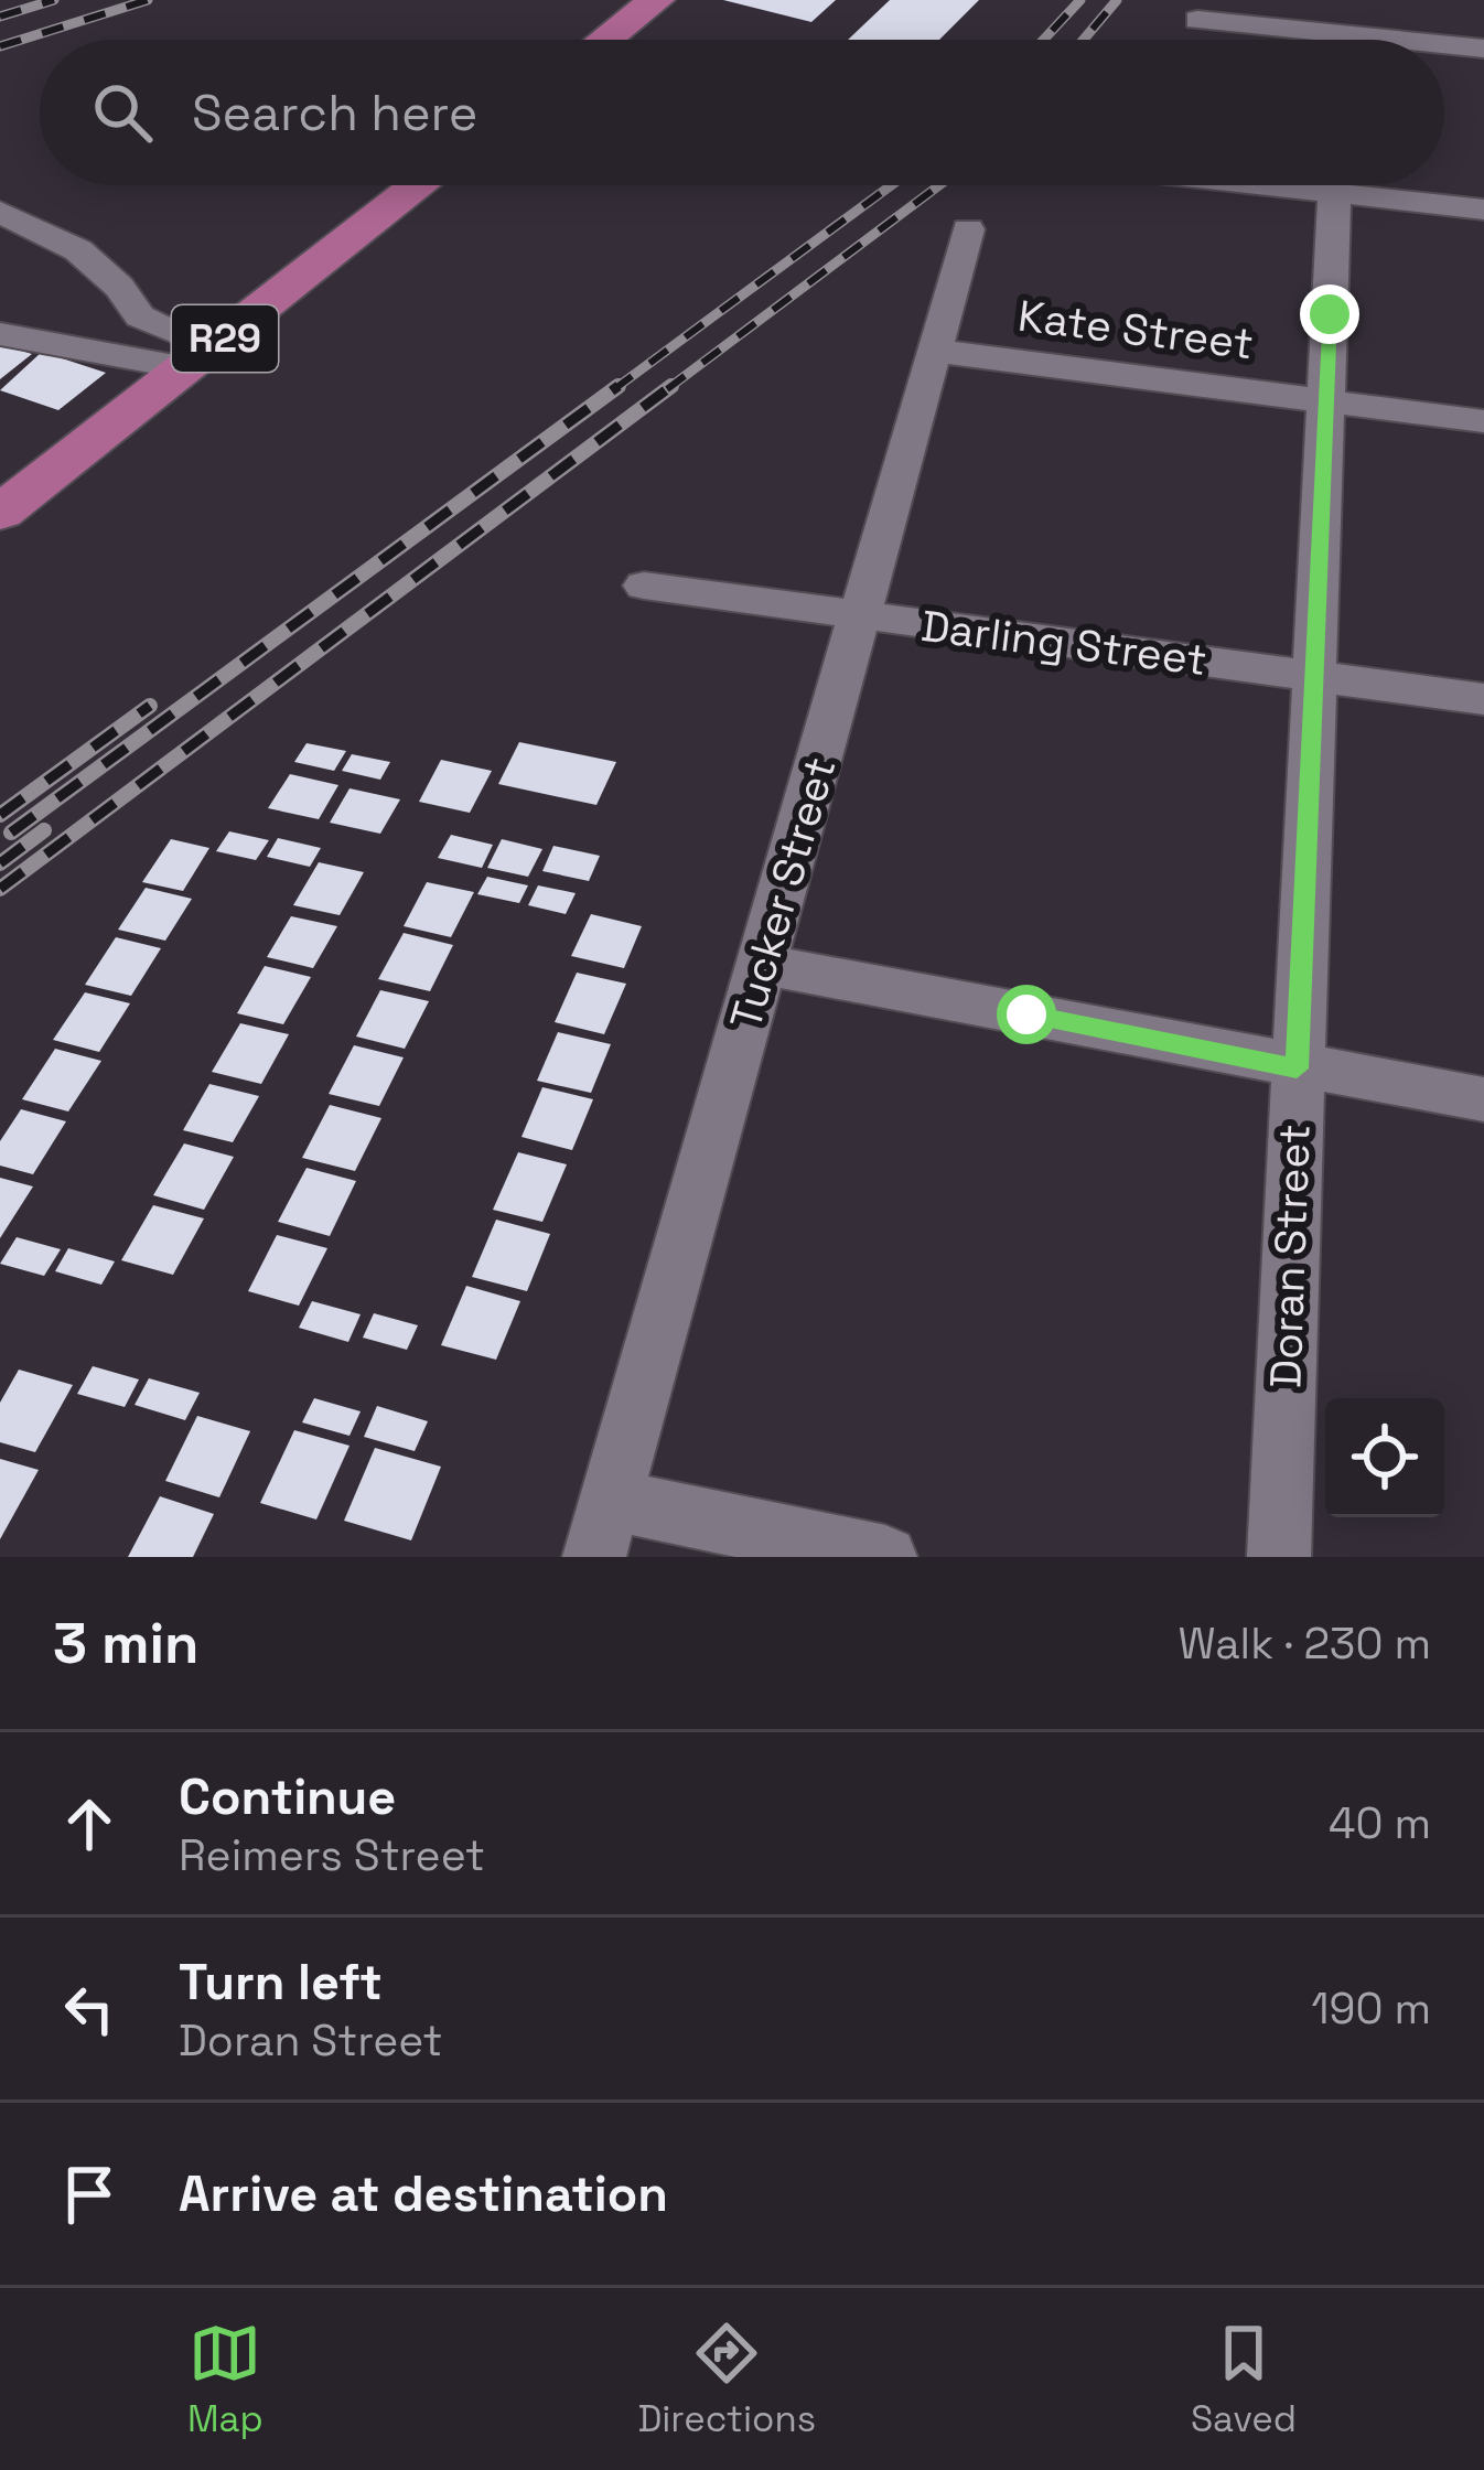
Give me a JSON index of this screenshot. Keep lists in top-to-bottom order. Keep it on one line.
{"streets":{"main road":["R29"],"street":["Kate Street","Darling Street","Tucker Street","Doran Street"]},"crossings":[["Kate Street","Tucker Street"],["Kate Street","Doran Street"],["Darling Street","Tucker Street"],["Darling Street","Doran Street"]],"page":{"search":"Search here","heading":["3 min","Walk · 230 m"],"list":[["Continue","Reimers Street","40 m"],["Turn left","Doran Street","190 m"],"Arrive at destination"],"nav":["Map","Directions","Saved"]}}
